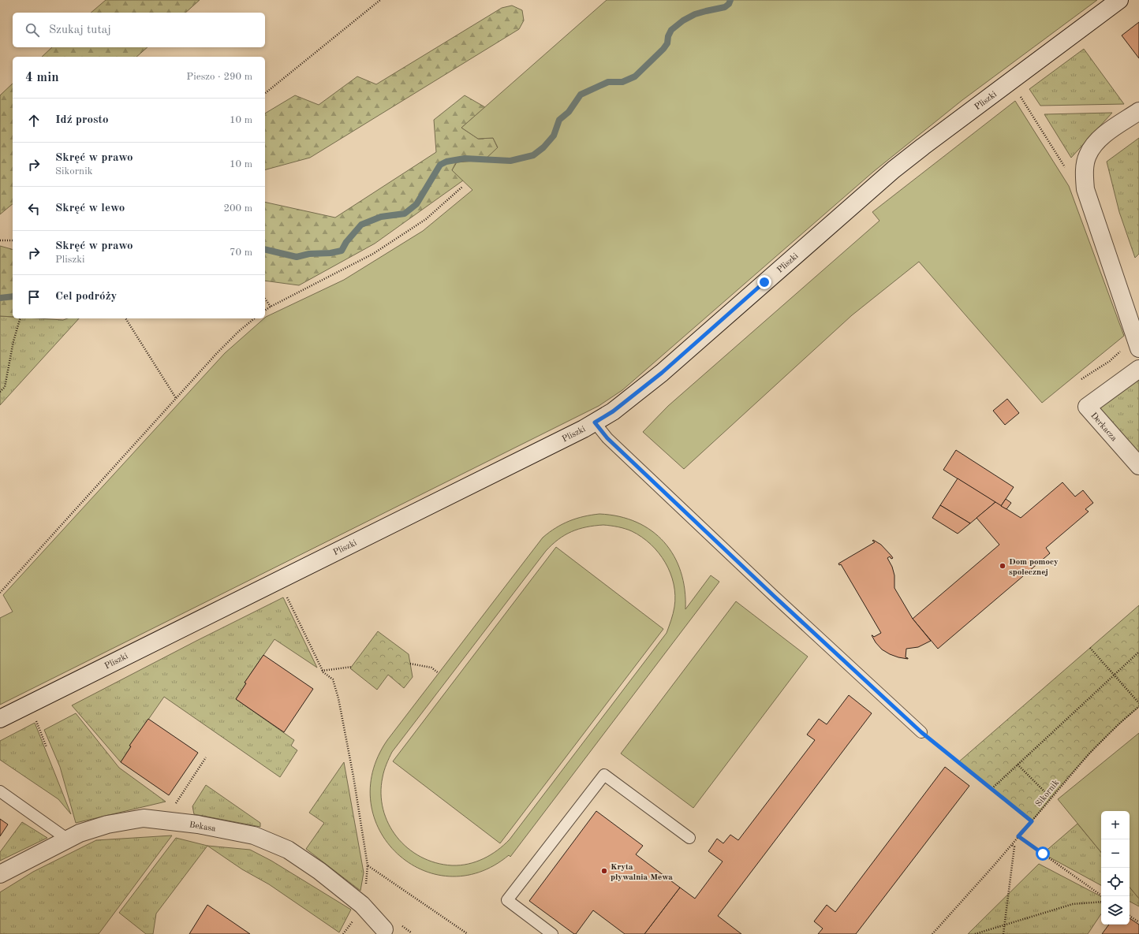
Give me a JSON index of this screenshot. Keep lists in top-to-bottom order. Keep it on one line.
{"streets":{"street":["Pliszki","Derkacza","Bekasa"],"path":["Sikornik"]},"places":["Dom pomocy społecznej","Kryta pływalnia Mewa"],"page":{"search":"Szukaj tutaj","heading":["4 min","Pieszo · 290 m"],"list":[["Idź prosto","10 m"],["Skręć w prawo","Sikornik","10 m"],["Skręć w lewo","200 m"],["Skręć w prawo","Pliszki","70 m"],"Cel podróży"],"map_buttons":["+","−"]}}
